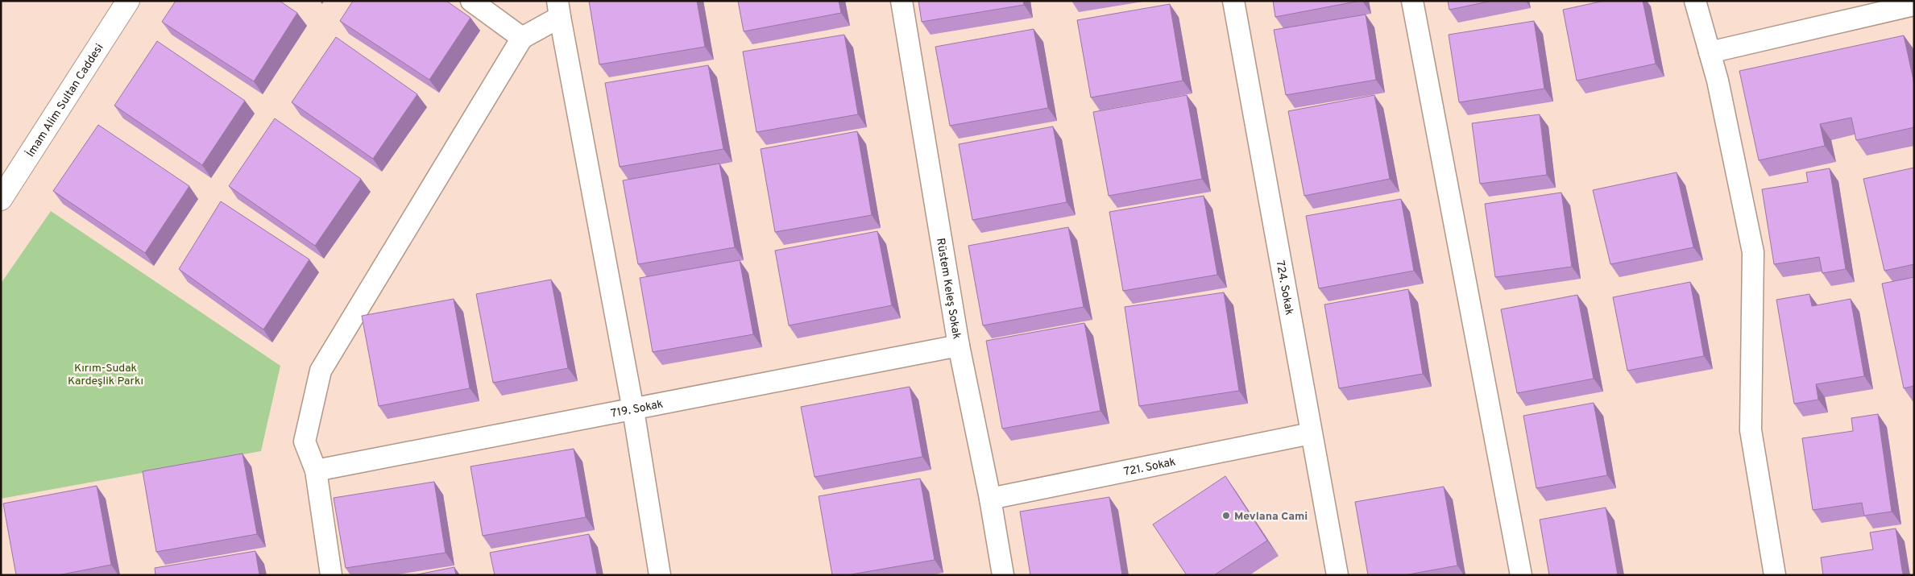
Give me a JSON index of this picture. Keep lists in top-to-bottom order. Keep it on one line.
{"streets":{"street":["İmam Alim Sultan Caddesi","Rüstem Keleş Sokak","724. Sokak","719. Sokak","721. Sokak"]},"crossings":[["Rüstem Keleş Sokak","719. Sokak"],["Rüstem Keleş Sokak","721. Sokak"],["724. Sokak","721. Sokak"]],"parks":["Kırım-Sudak Kardeşlik Parkı"],"places":["Mevlana Cami"]}
